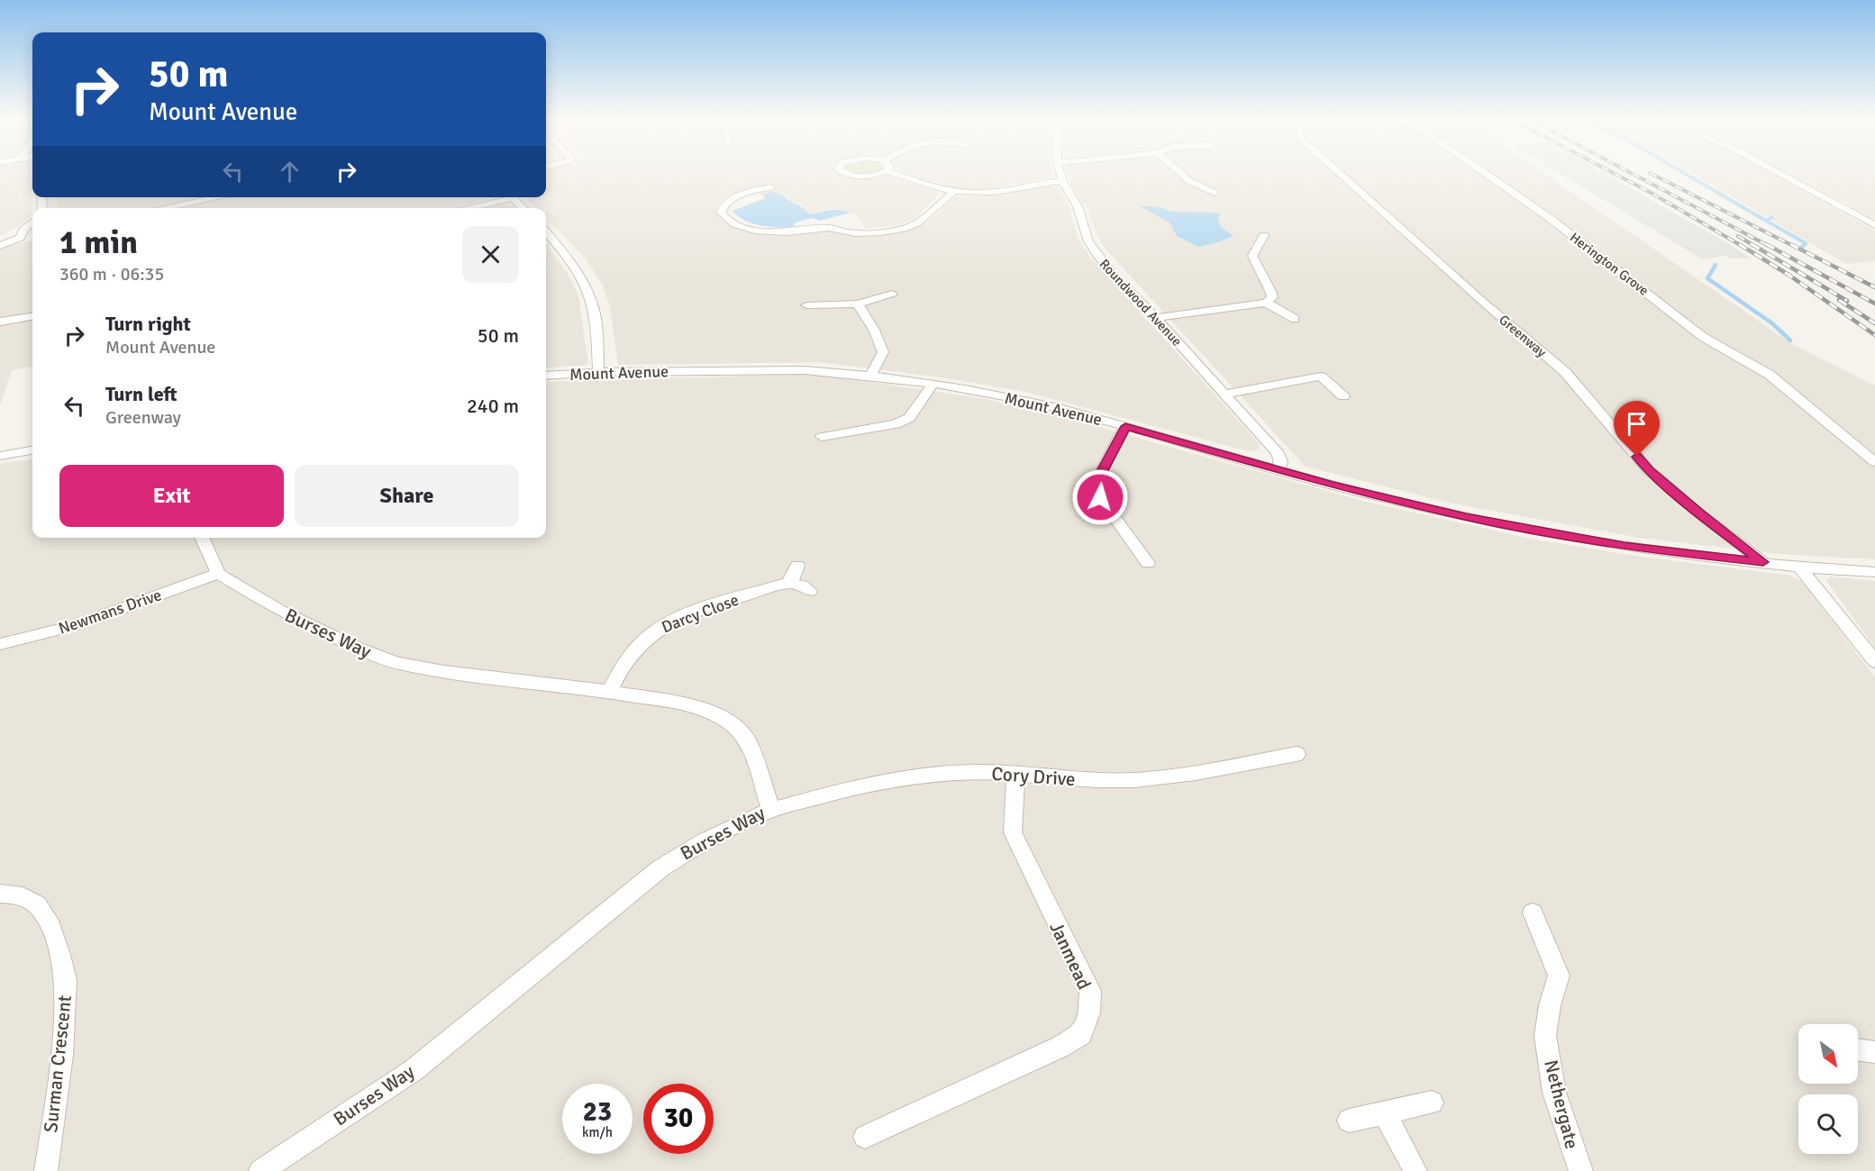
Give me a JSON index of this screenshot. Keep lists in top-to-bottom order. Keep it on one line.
{"streets":{"street":["Herington Grove","Roundwood Avenue","Greenway","Mount Avenue","Newmans Drive","Darcy Close","Burses Way","Cory Drive","Janmead","Surman Crescent","Nethergate"]},"crossings":[["Roundwood Avenue","Mount Avenue"],["Greenway","Mount Avenue"],["Newmans Drive","Burses Way"],["Darcy Close","Burses Way"],["Burses Way","Cory Drive"],["Cory Drive","Janmead"]],"north":"bottom right","page":{"turn":["50 m","Mount Avenue"],"heading":["1 min","360 m · 06:35"],"list":[{"name":"Turn right","note":"Mount Avenue","value":"50 m"},{"name":"Turn left","note":"Greenway","value":"240 m"}],"buttons":["Exit","Share"],"speed":"23 km/h","limit":"30"}}
